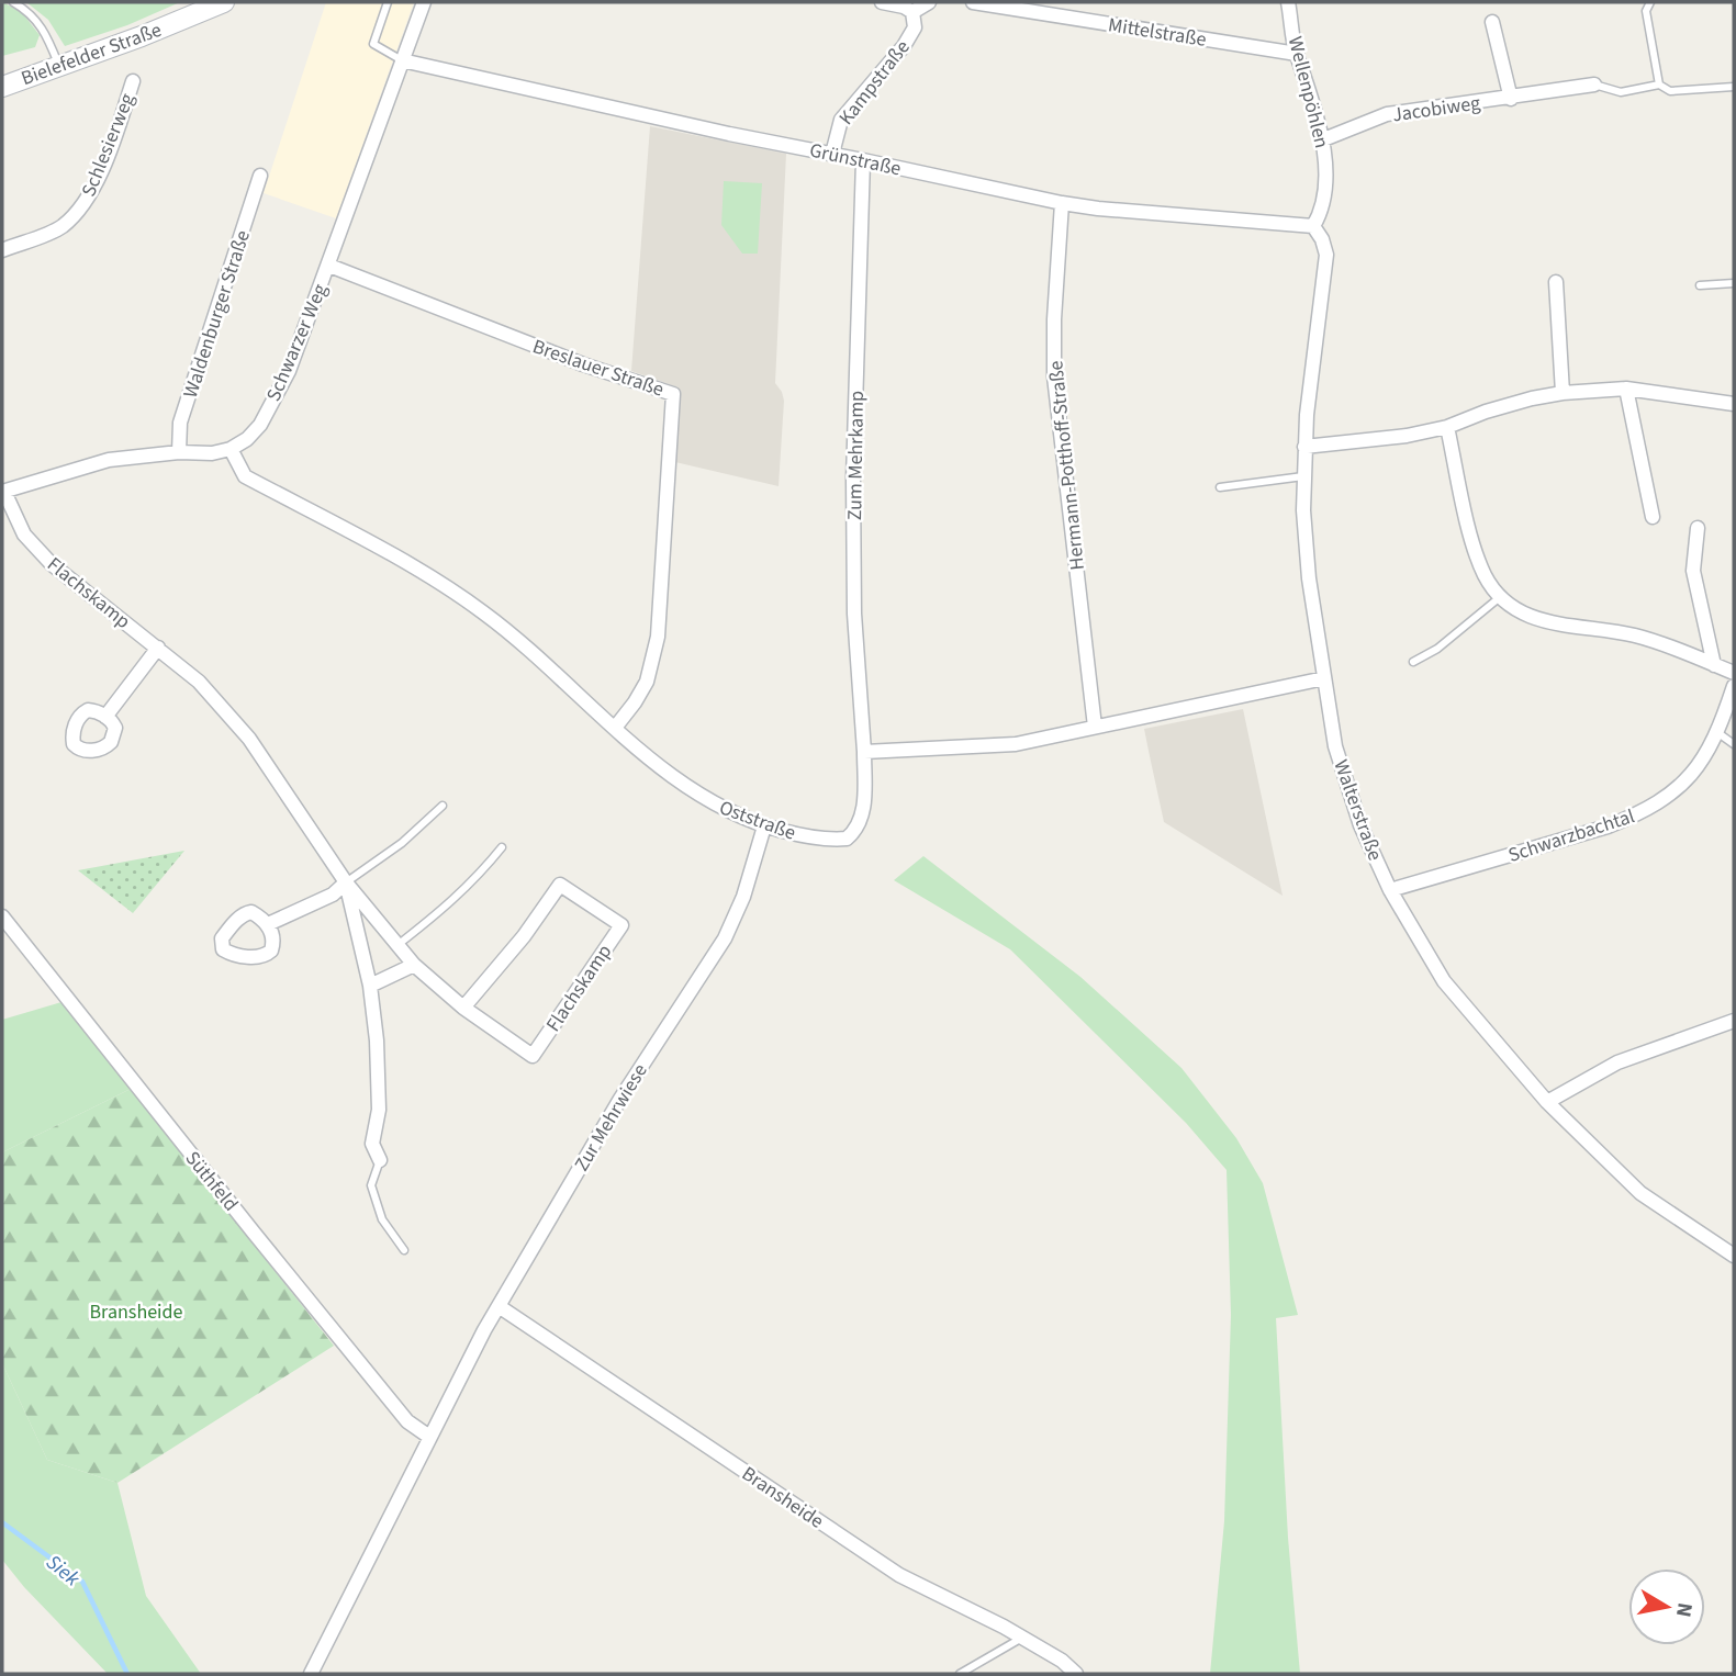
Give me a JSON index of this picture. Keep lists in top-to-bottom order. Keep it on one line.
{"streets":{"main road":["Bielefelder Straße"],"street":["Mittelstraße","Kampstraße","Wellenpöhlen","Jacobiweg","Schlesierweg","Grünstraße","Waldenburger Straße","Schwarzer Weg","Breslauer Straße","Zum Mehrkamp","Hermann-Potthoff-Straße","Flachskamp","Walterstraße","Oststraße","Schwarzbachtal","Zur Mehrwiese","Süthfeld","Bransheide"]},"crossings":[["Mittelstraße","Wellenpöhlen"],["Kampstraße","Grünstraße"],["Wellenpöhlen","Jacobiweg"],["Wellenpöhlen","Grünstraße"],["Wellenpöhlen","Walterstraße"],["Grünstraße","Schwarzer Weg"],["Grünstraße","Zum Mehrkamp"],["Grünstraße","Hermann-Potthoff-Straße"],["Grünstraße","Walterstraße"],["Schwarzer Weg","Breslauer Straße"],["Schwarzer Weg","Oststraße"],["Breslauer Straße","Oststraße"],["Zum Mehrkamp","Oststraße"],["Walterstraße","Schwarzbachtal"],["Oststraße","Zur Mehrwiese"],["Zur Mehrwiese","Süthfeld"],["Zur Mehrwiese","Bransheide"]],"water":["Siek"],"parks":["Bransheide"],"north":"right"}
